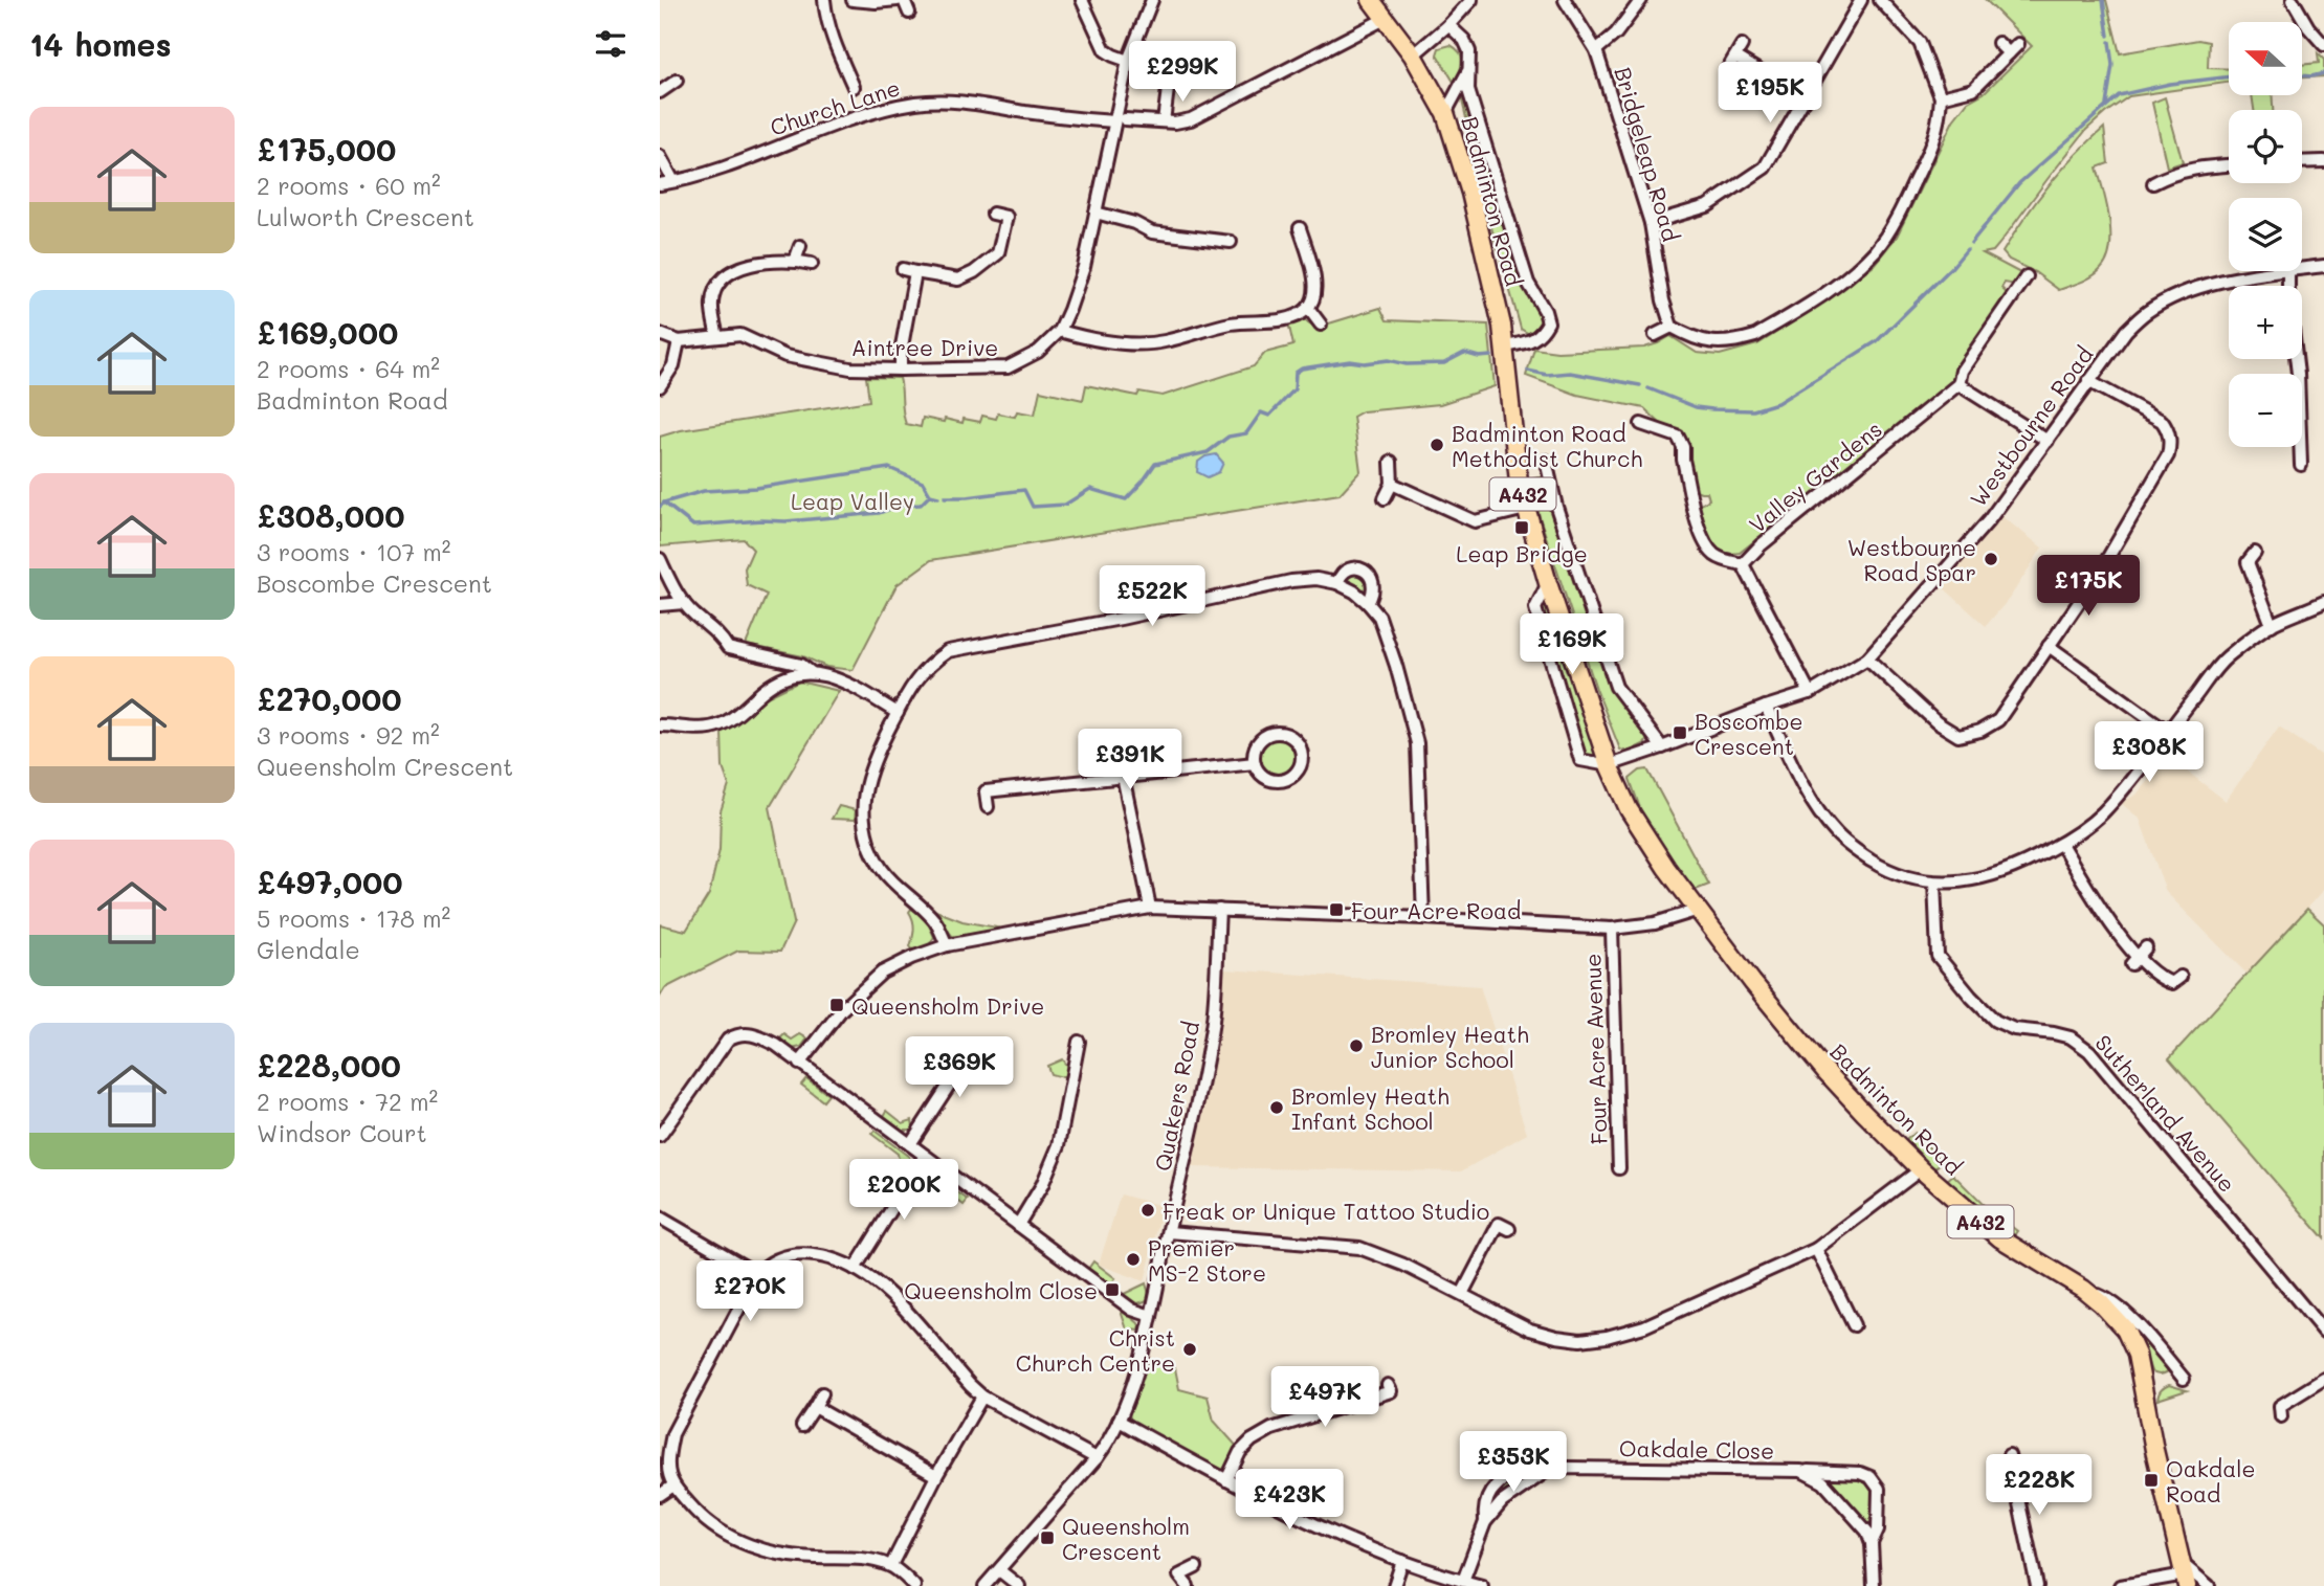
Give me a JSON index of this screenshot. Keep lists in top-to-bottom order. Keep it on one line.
{"streets":{"main road":["Badminton Road","A432"],"street":["Church Lane","Bridgeleap Road","Aintree Drive","Westbourne Road","Valley Gardens","Four Acre Avenue","Quakers Road","Sutherland Avenue","Oakdale Close"]},"crossings":[["Church Lane","Badminton Road"],["Church Lane","Aintree Drive"],["Badminton Road","Westbourne Road"],["Westbourne Road","Valley Gardens"]],"parks":["Leap Valley"],"places":{"other":["Badminton Road Methodist Church","Westbourne Road Spar","Bromley Heath Junior School","Bromley Heath Infant School","Freak or Unique Tattoo Studio","Premier MS-2 Store","Christ Church Centre"],"transit":["Leap Bridge","Boscombe Crescent","Four Acre Road","Queensholm Drive","Queensholm Close","Oakdale Road","Queensholm Crescent"]},"north":"left","page":{"heading":"14 homes","map_buttons":["+","−"],"price":["£299K","£195K","£175K","£522K","£169K","£308K","£391K","£369K","£200K","£270K","£497K","£353K","£228K","£423K"],"list":[{"name":"£175,000","note":"2 rooms · 60 m² · Lulworth Crescent"},{"name":"£169,000","note":"2 rooms · 64 m² · Badminton Road"},{"name":"£308,000","note":"3 rooms · 107 m² · Boscombe Crescent"},{"name":"£270,000","note":"3 rooms · 92 m² · Queensholm Crescent"},{"name":"£497,000","note":"5 rooms · 178 m² · Glendale"},{"name":"£228,000","note":"2 rooms · 72 m² · Windsor Court"}]}}
